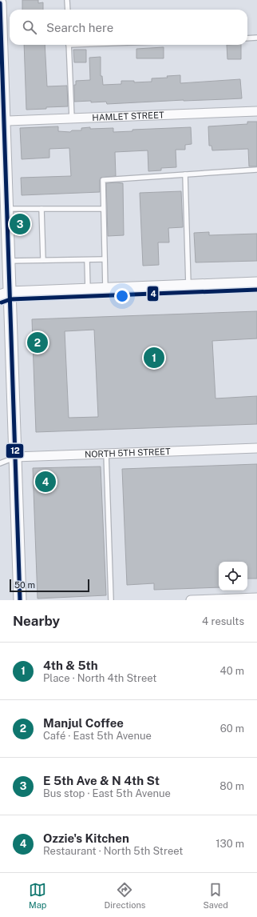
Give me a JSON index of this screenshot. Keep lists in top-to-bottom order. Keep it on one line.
{"streets":{"street":["HAMLET STREET","NORTH 5TH STREET"]},"lines":["transit line 12","transit line 4"],"scale_bar":"50 m","page":{"search":"Search here","pins":["3","2","1","4"],"scale":"50 m","heading":["Nearby","4 results"],"list":[{"mark":"1","name":"4th & 5th","note":"Place · North 4th Street","value":"40 m"},{"mark":"2","name":"Manjul Coffee","note":"Café · East 5th Avenue","value":"60 m"},{"mark":"3","name":"E 5th Ave & N 4th St","note":"Bus stop · East 5th Avenue","value":"80 m"},{"mark":"4","name":"Ozzie's Kitchen","note":"Restaurant · North 5th Street","value":"130 m"}],"nav":["Map","Directions","Saved"]}}
